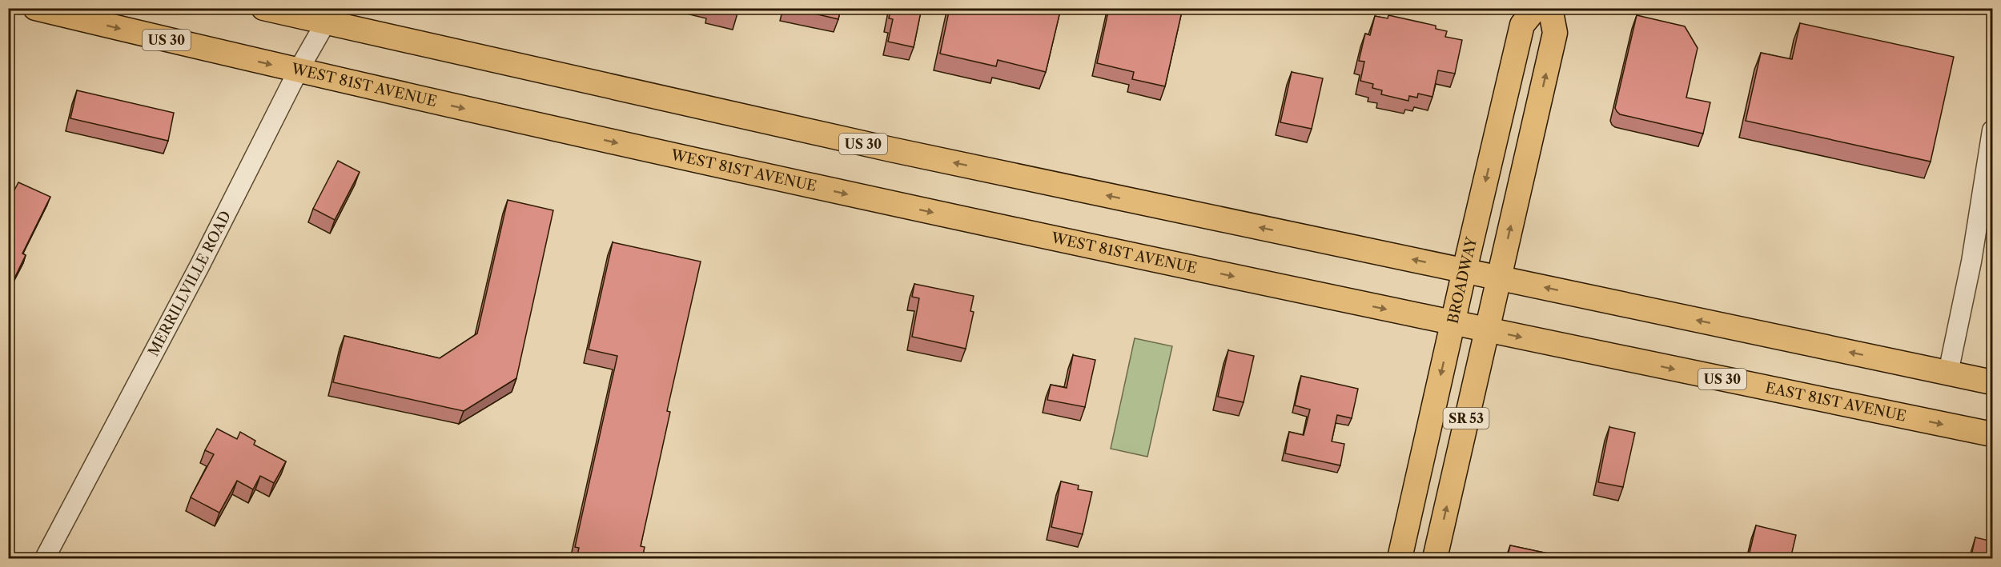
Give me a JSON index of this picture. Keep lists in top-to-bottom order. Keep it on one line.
{"streets":{"main road":["US 30","WEST 81ST AVENUE","BROADWAY","EAST 81ST AVENUE","SR 53"],"street":["MERRILLVILLE ROAD"]},"crossings":[["US 30","BROADWAY"],["US 30","MERRILLVILLE ROAD"],["US 30","SR 53"],["WEST 81ST AVENUE","BROADWAY"],["WEST 81ST AVENUE","MERRILLVILLE ROAD"],["WEST 81ST AVENUE","EAST 81ST AVENUE"],["BROADWAY","EAST 81ST AVENUE"],["EAST 81ST AVENUE","SR 53"]]}
